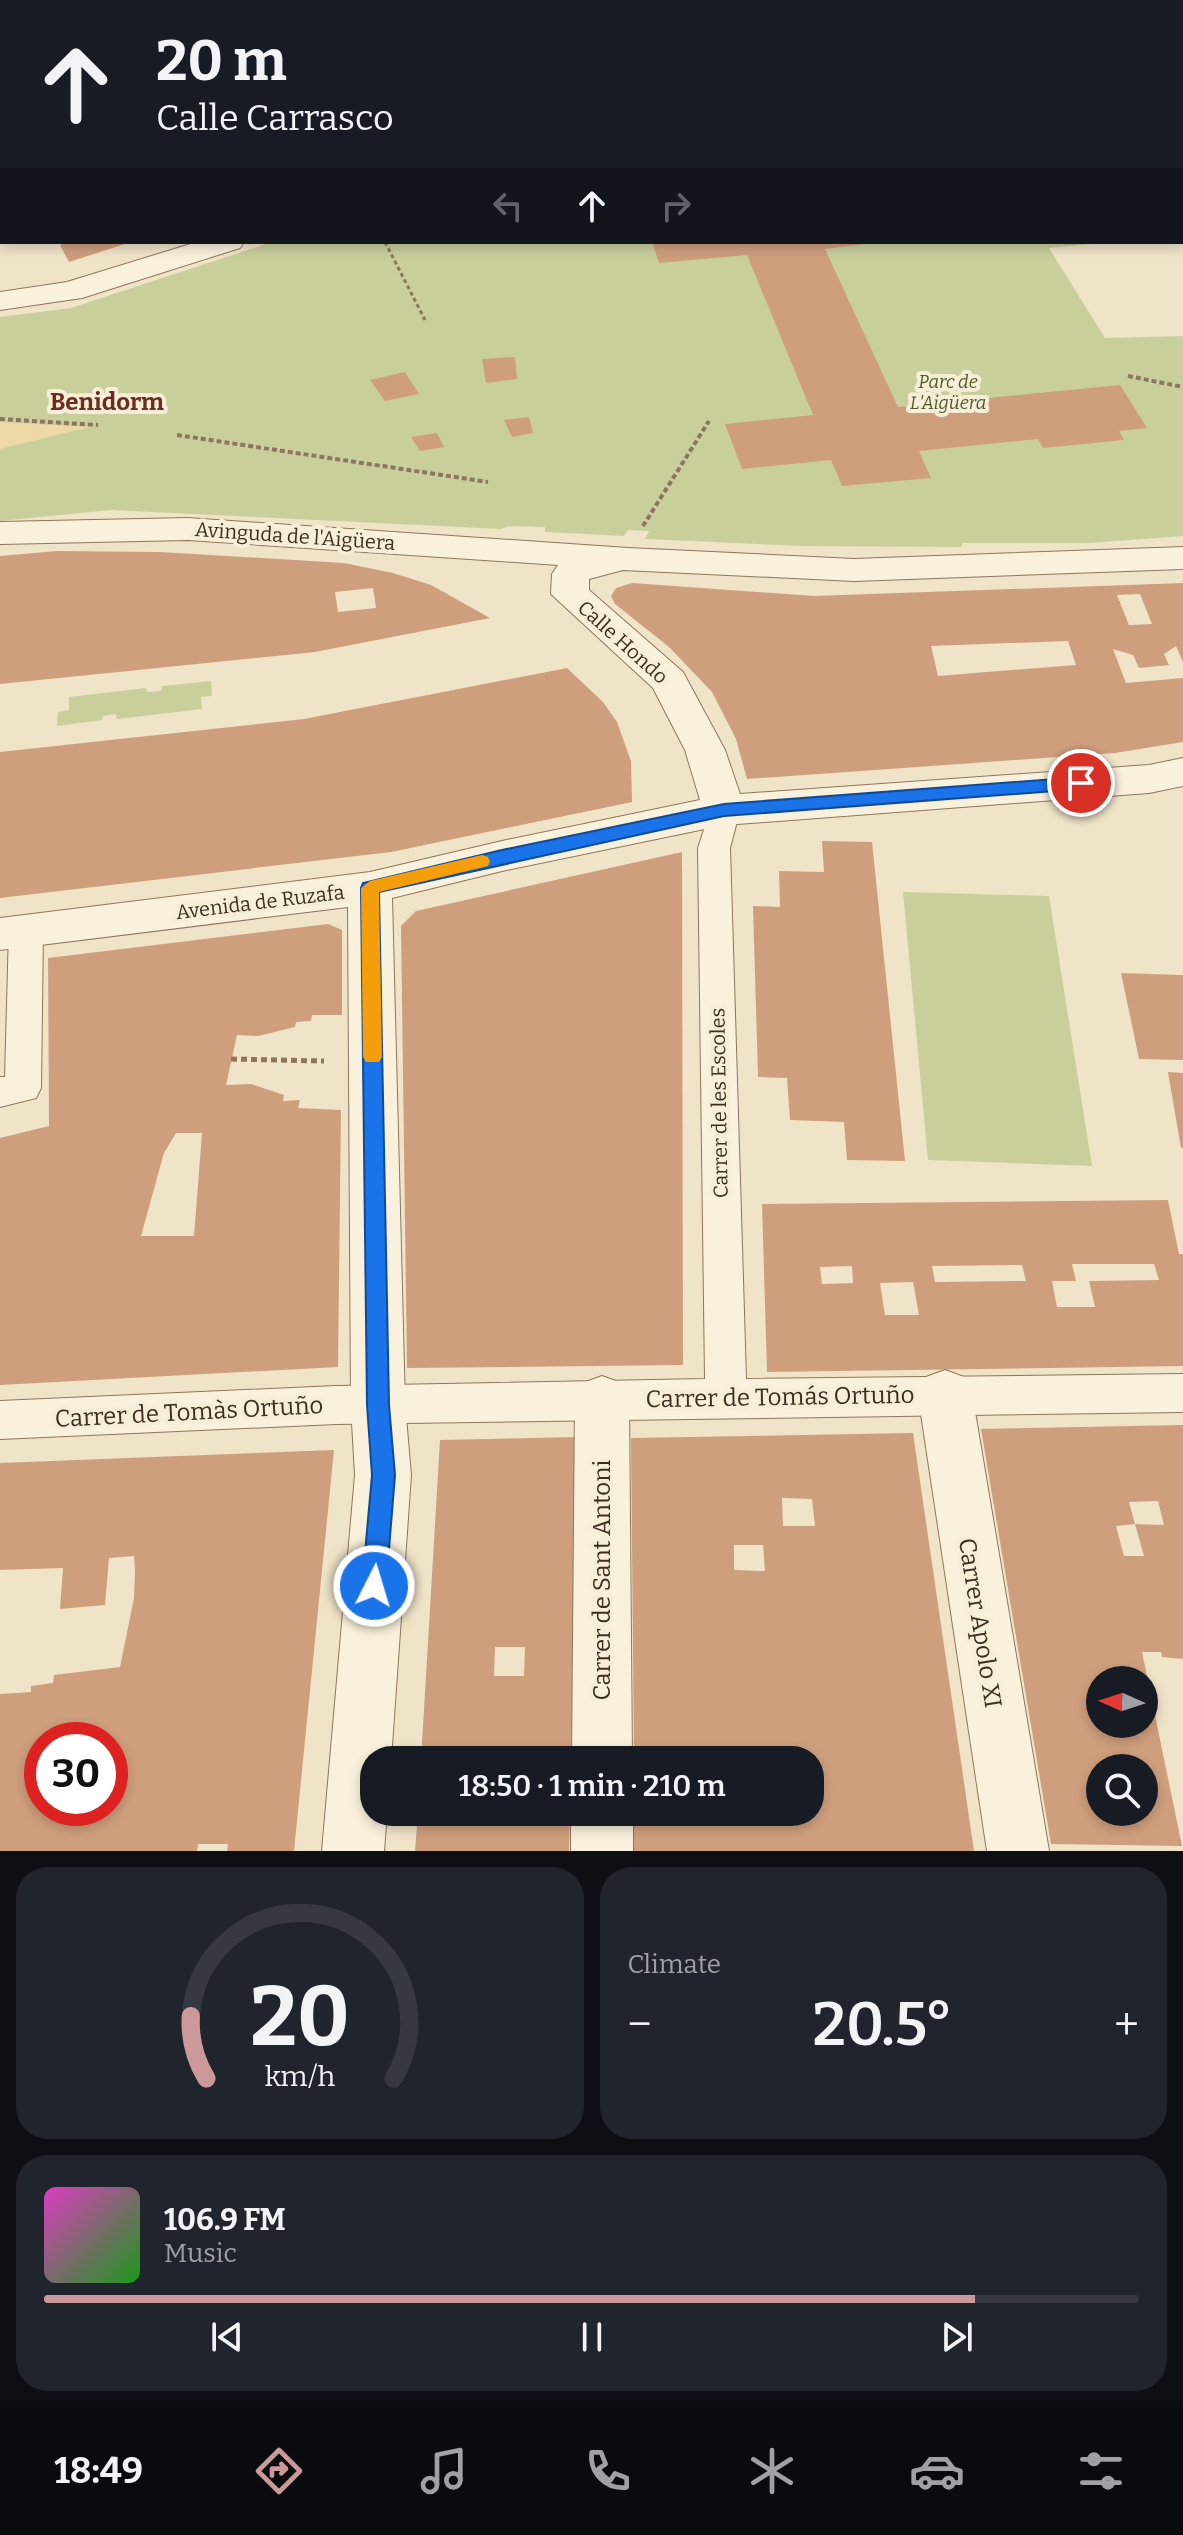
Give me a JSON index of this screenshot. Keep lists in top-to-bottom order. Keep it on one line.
{"streets":{"street":["Avinguda de l'Aigüera","Calle Hondo","Avenida de Ruzafa","Carrer de les Escoles","Carrer de Tomás Ortuño","Carrer de Tomàs Ortuño","Carrer de Sant Antoni","Carrer Apolo XI"]},"crossings":[["Avinguda de l'Aigüera","Calle Hondo"],["Calle Hondo","Avenida de Ruzafa"],["Calle Hondo","Carrer de les Escoles"],["Avenida de Ruzafa","Carrer de les Escoles"],["Carrer de les Escoles","Carrer de Tomás Ortuño"],["Carrer de Tomás Ortuño","Carrer de Tomàs Ortuño"],["Carrer de Tomás Ortuño","Carrer de Sant Antoni"],["Carrer de Tomás Ortuño","Carrer Apolo XI"]],"districts":["Benidorm"],"parks":["Parc de L'Aigüera"],"north":"left","page":{"turn":["20 m","Calle Carrasco"],"limit":"30","trip":"18:50 · 1 min · 210 m","tile":"Climate","heat":["−","20.5°","+"],"song":["106.9 FM","Music"],"tabs":"18:49","gauge":["20","km/h"]}}
